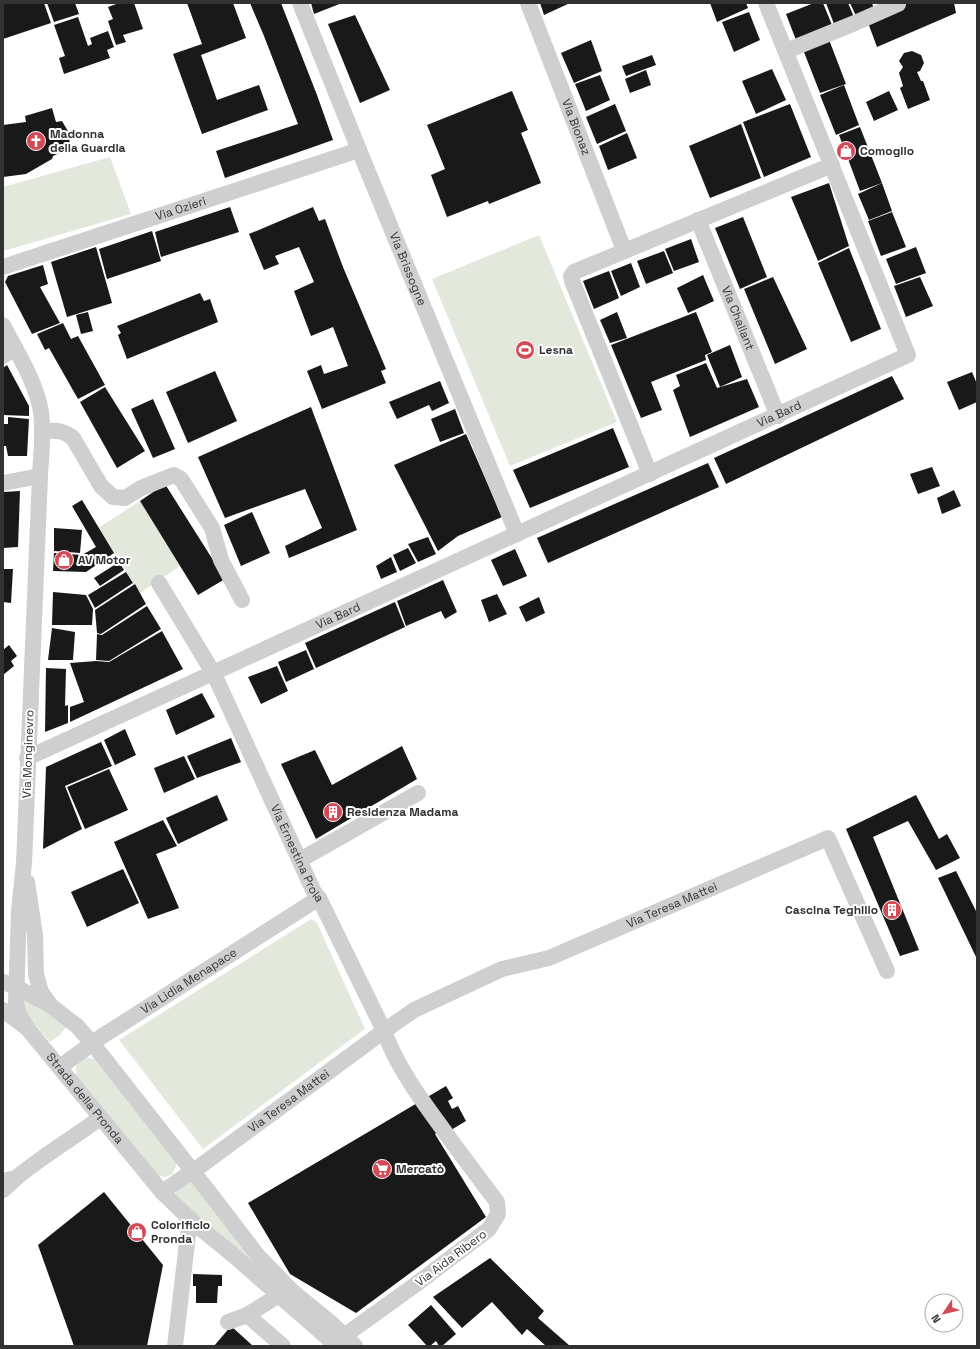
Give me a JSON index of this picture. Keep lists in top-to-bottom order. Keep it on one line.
{"streets":{"street":["Via Bionaz","Via Ozieri","Via Brissogne","Via Challant","Via Bard","Via Monginevro","Via Ernestina Prola","Via Teresa Mattei","Via Lidia Menapace","Strada della Pronda","Via Aida Ribero"]},"crossings":[["Via Ozieri","Via Brissogne"],["Via Brissogne","Via Bard"],["Via Challant","Via Bard"],["Via Bard","Via Monginevro"],["Via Bard","Via Ernestina Prola"],["Via Monginevro","Strada della Pronda"],["Via Ernestina Prola","Via Teresa Mattei"],["Via Ernestina Prola","Via Lidia Menapace"],["Via Ernestina Prola","Via Aida Ribero"],["Via Teresa Mattei","Via Aida Ribero"],["Via Lidia Menapace","Strada della Pronda"],["Strada della Pronda","Via Aida Ribero"]],"places":{"church":["Madonna della Guardia"],"shop":["Comoglio","AV Motor","Colorificio Pronda"],"sports":["Lesna"],"building":["Residenza Madama","Cascina Teghillo"],"supermarket":["Mercatò"]},"north":"bottom left"}
